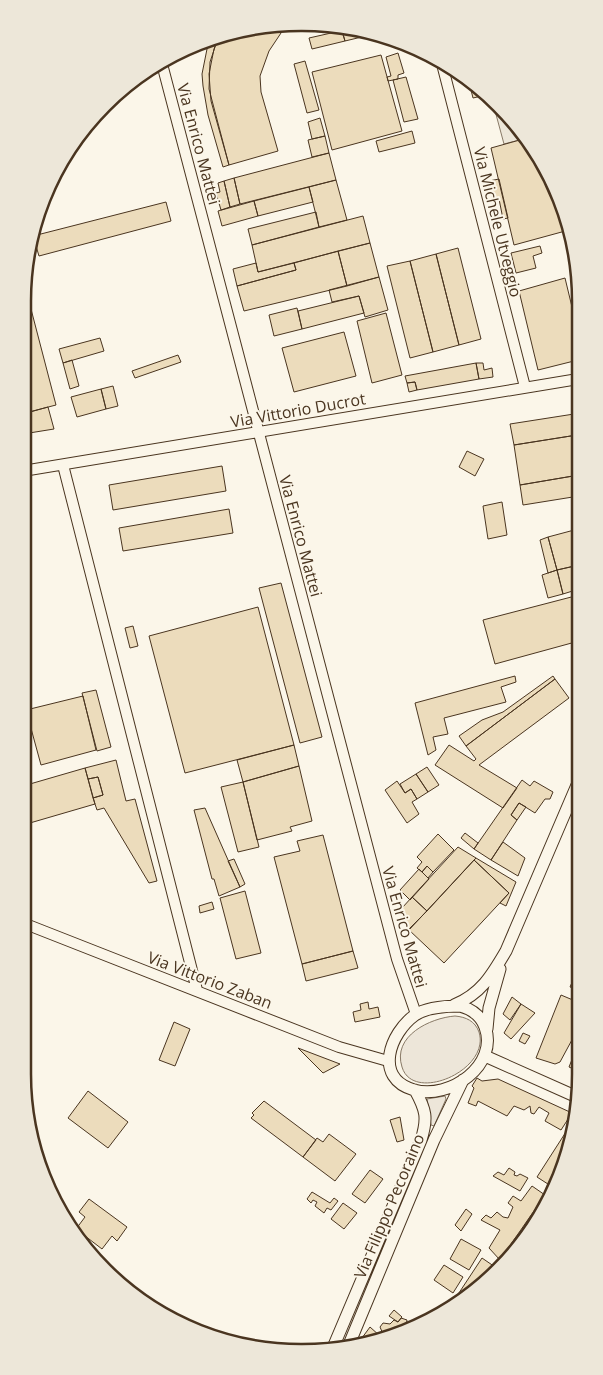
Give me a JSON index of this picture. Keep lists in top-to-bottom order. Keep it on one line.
{"streets":{"street":["Via Enrico Mattei","Via Michele Utveggio","Via Vittorio Ducrot","Via Vittorio Zaban","Via Filippo Pecoraino"]},"crossings":[["Via Enrico Mattei","Via Vittorio Ducrot"],["Via Enrico Mattei","Via Vittorio Zaban"],["Via Enrico Mattei","Via Filippo Pecoraino"],["Via Michele Utveggio","Via Vittorio Ducrot"],["Via Vittorio Zaban","Via Filippo Pecoraino"]]}
